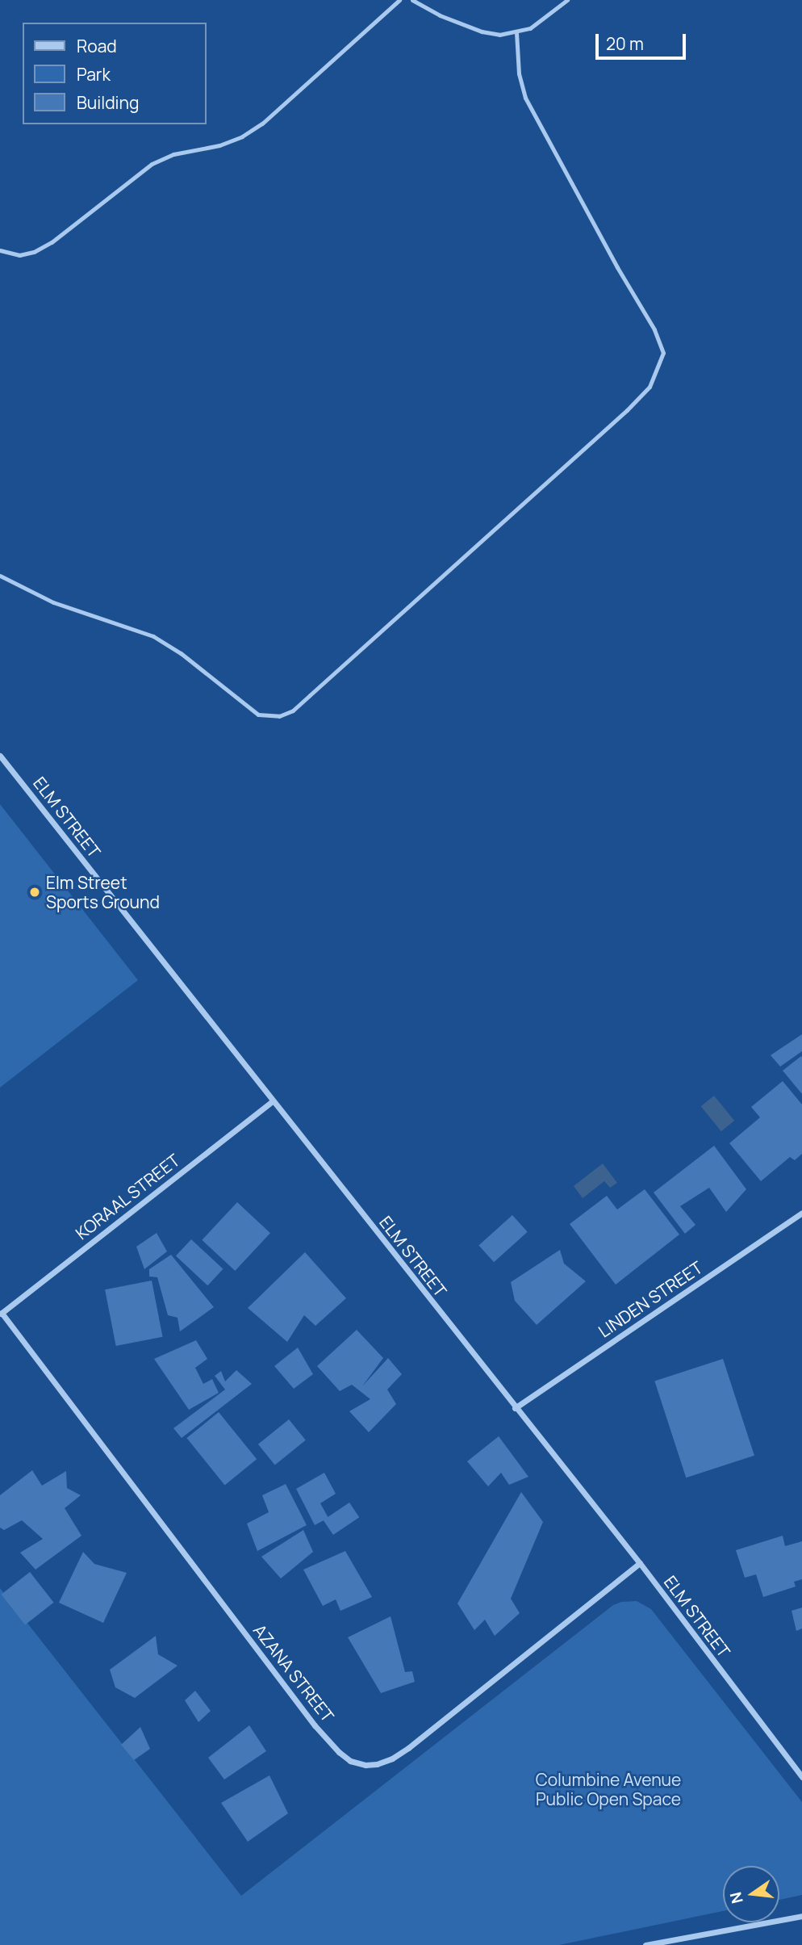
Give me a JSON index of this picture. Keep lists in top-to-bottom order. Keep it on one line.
{"streets":{"street":["ELM STREET","KORAAL STREET","LINDEN STREET","AZANA STREET"]},"crossings":[["ELM STREET","KORAAL STREET"],["ELM STREET","LINDEN STREET"],["ELM STREET","AZANA STREET"],["KORAAL STREET","AZANA STREET"]],"parks":["Columbine Avenue Public Open Space"],"places":["Elm Street Sports Ground"],"legend":["Road","Park","Building"],"scale_bar":"20 m","north":"left"}
